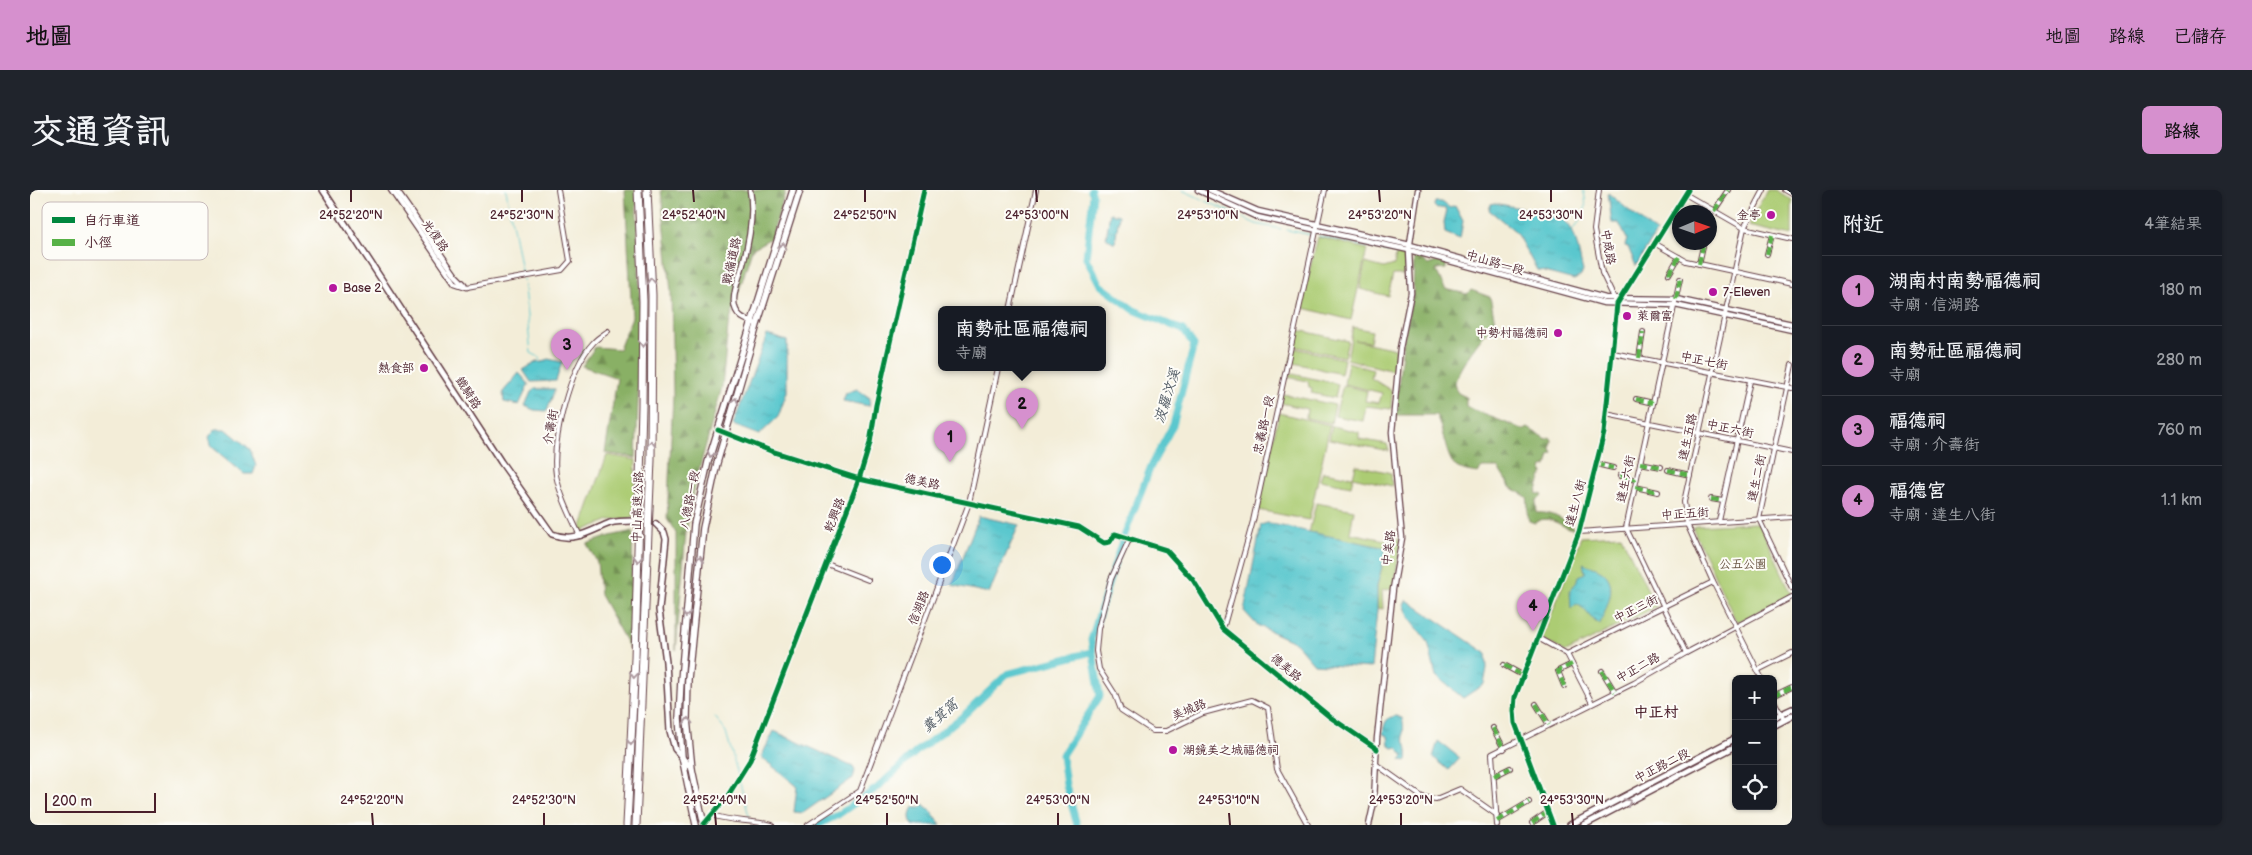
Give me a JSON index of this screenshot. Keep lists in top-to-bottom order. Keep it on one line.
{"streets":{"highway":["中山高速公路"],"main road":["鐵騎路","八德路一段","中正路二段"],"street":["光復路","中成路","戰備道路","中山路一段","中正七街","忠義路一段","介壽街","中正六街","達生五路","達生二街","達生六街","德美路","達生八街","中正五街","乾興路","中美路","信湖路","中正三街","中正二路","美城路"]},"crossings":[["中成路","中山路一段"],["中成路","達生八街"],["戰備道路","八德路一段"],["中山路一段","忠義路一段"],["中山路一段","達生五路"],["中山路一段","達生六街"],["中山路一段","達生八街"],["中山路一段","中美路"],["中正七街","達生五路"],["中正七街","達生二街"],["中正七街","達生六街"],["中正七街","達生八街"],["鐵騎路","介壽街"],["忠義路一段","德美路"],["中正六街","達生五路"],["中正六街","達生二街"],["中正六街","達生六街"],["中正六街","達生八街"],["達生五路","中正五街"],["達生五路","中正三街"],["達生五路","中正二路"],["達生二街","中正五街"],["達生六街","中正五街"],["德美路","八德路一段"],["德美路","乾興路"],["德美路","中美路"],["德美路","信湖路"],["德美路","美城路"],["八德路一段","乾興路"],["達生八街","中正五街"],["達生八街","中正二路"]],"districts":["中正村"],"water":["波羅汶溪","糞箕窩"],"parks":["公五公園"],"places":["金亭","Base 2","7-Eleven","萊爾富","中勢村福德祠","熱食部","湖鏡美之城福德祠"],"legend":["自行車道","小徑"],"scale_bar":"200 m","north":"right","page":{"header":"地圖","nav":["地圖","路線","已儲存"],"buttons":"路線","title":"交通資訊","heading":["附近","4筆結果"],"list":[{"mark":"1","name":"湖南村南勢福德祠","note":"寺廟 · 信湖路","value":"180 m"},{"mark":"2","name":"南勢社區福德祠","note":"寺廟","value":"280 m"},{"mark":"3","name":"福德祠","note":"寺廟 · 介壽街","value":"760 m"},{"mark":"4","name":"福德宫","note":"寺廟 · 達生八街","value":"1.1 km"}],"popup":["南勢社區福德祠","寺廟"],"pins":["3","2","1","4"],"map_buttons":["+","−"],"scale":"200 m"},"coordinates":["24°52'20\"N","24°52'30\"N","24°52'40\"N","24°52'50\"N","24°53'00\"N","24°53'10\"N","24°53'20\"N","24°53'30\"N"]}
